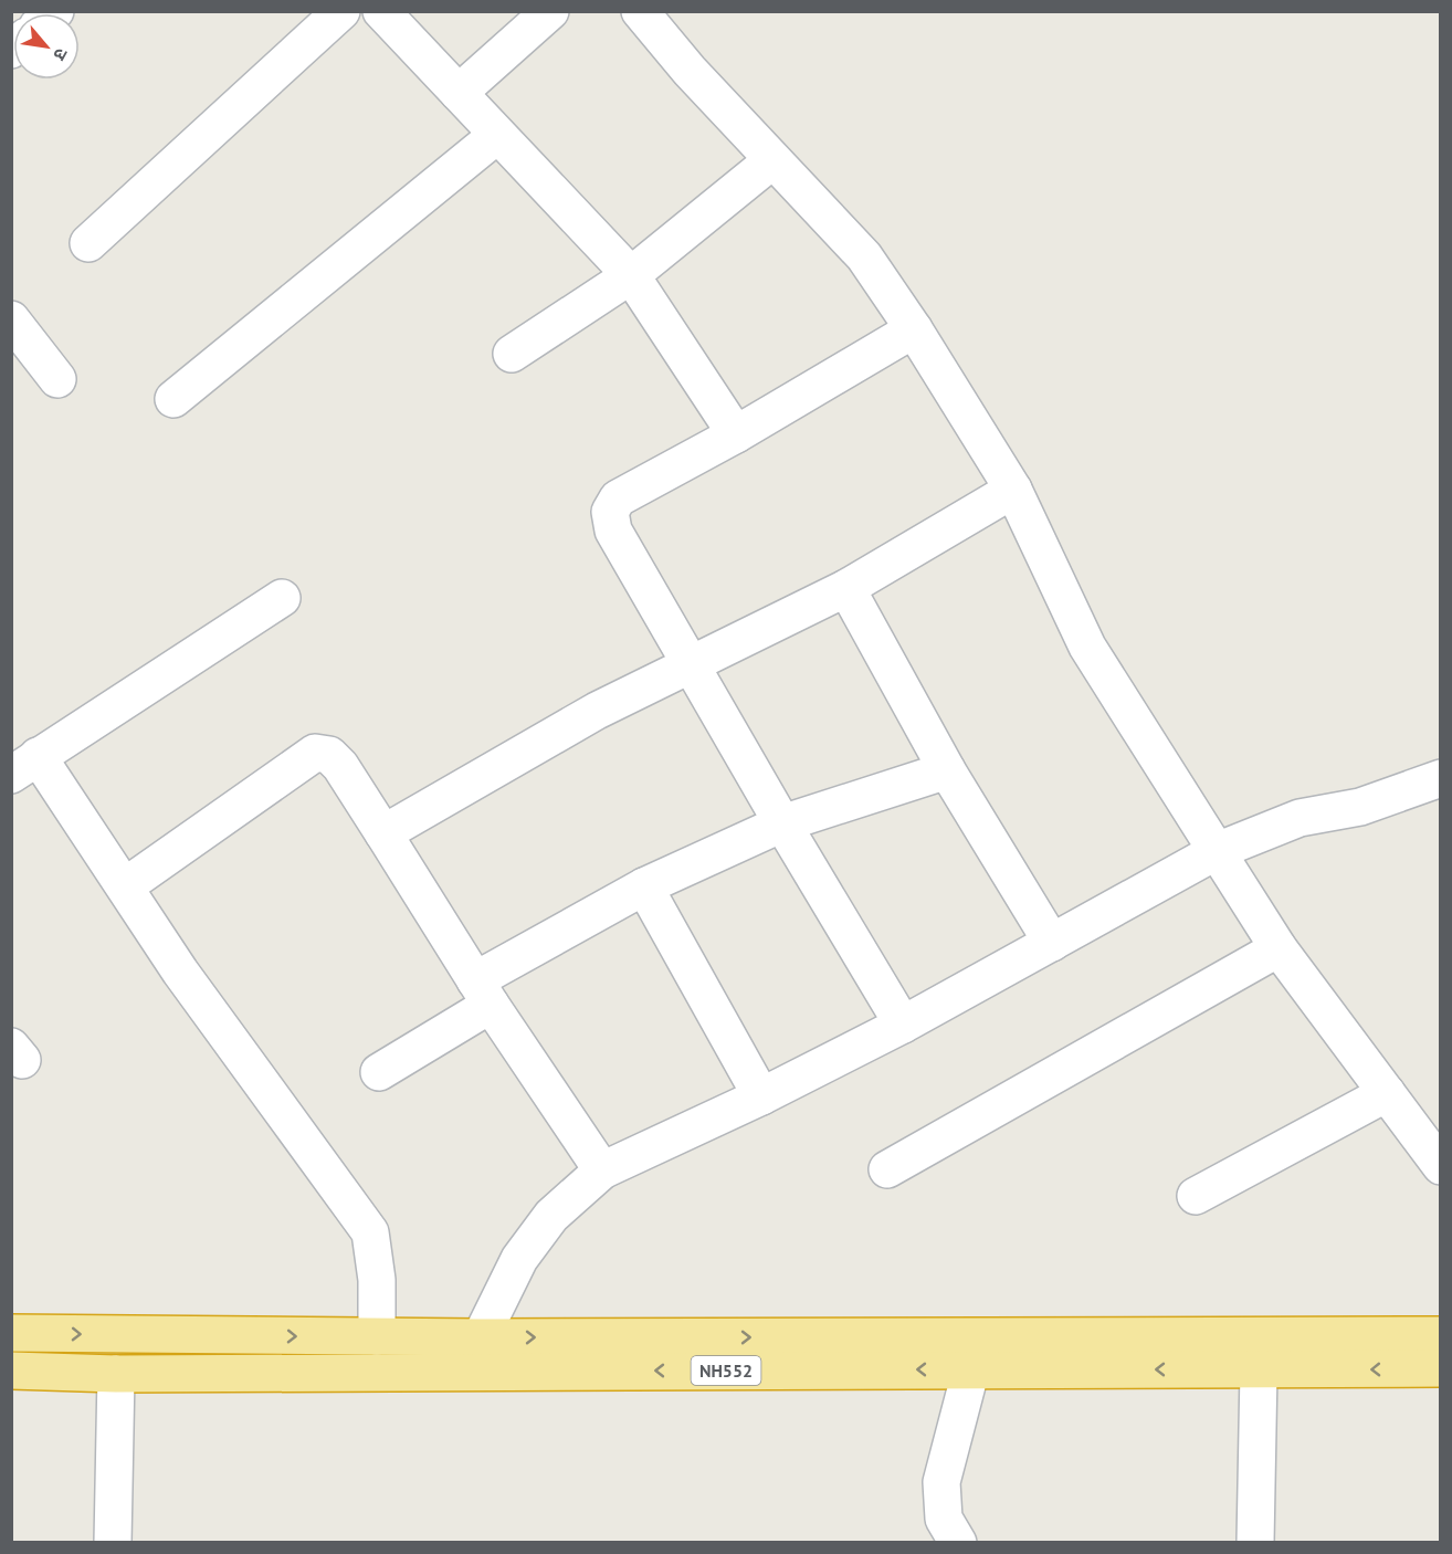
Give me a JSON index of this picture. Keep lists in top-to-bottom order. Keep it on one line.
{"streets":{"highway":["NH552"]},"north":"bottom right"}
